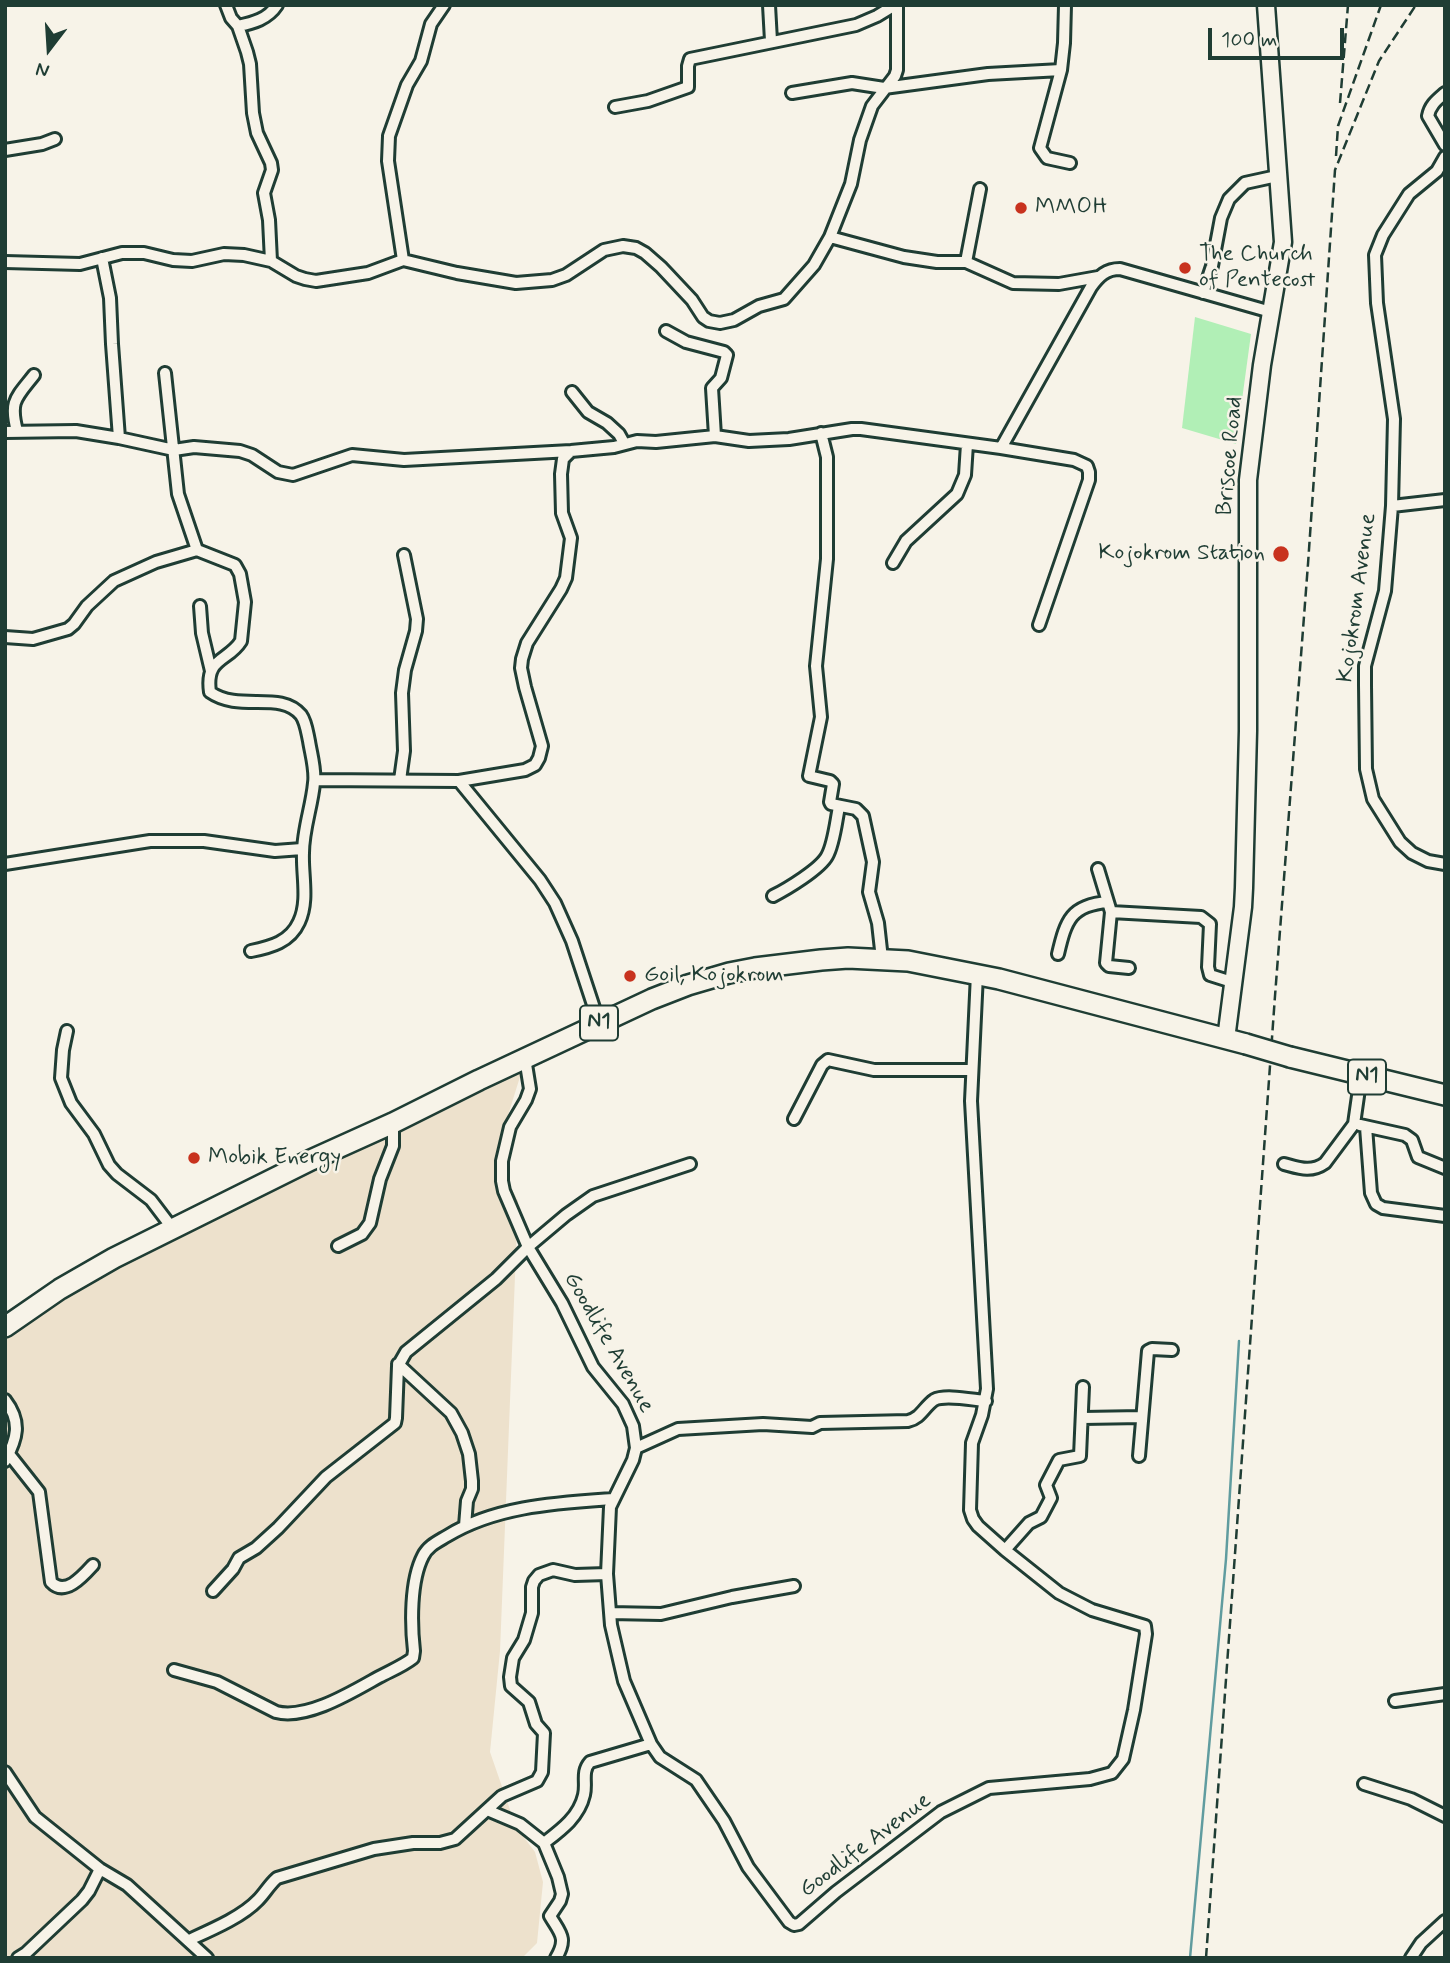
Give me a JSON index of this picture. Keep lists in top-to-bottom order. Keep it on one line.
{"streets":{"highway":["N1"],"street":["Briscoe Road","Kojokrom Avenue","Goodlife Avenue"]},"crossings":[["Briscoe Road","N1"],["N1","Goodlife Avenue"]],"places":["MMOH","The Church of Pentecost","Kojokrom Station","Goil, Kojokrom","Mobik Energy"],"scale_bar":"100 m","north":"bottom"}
